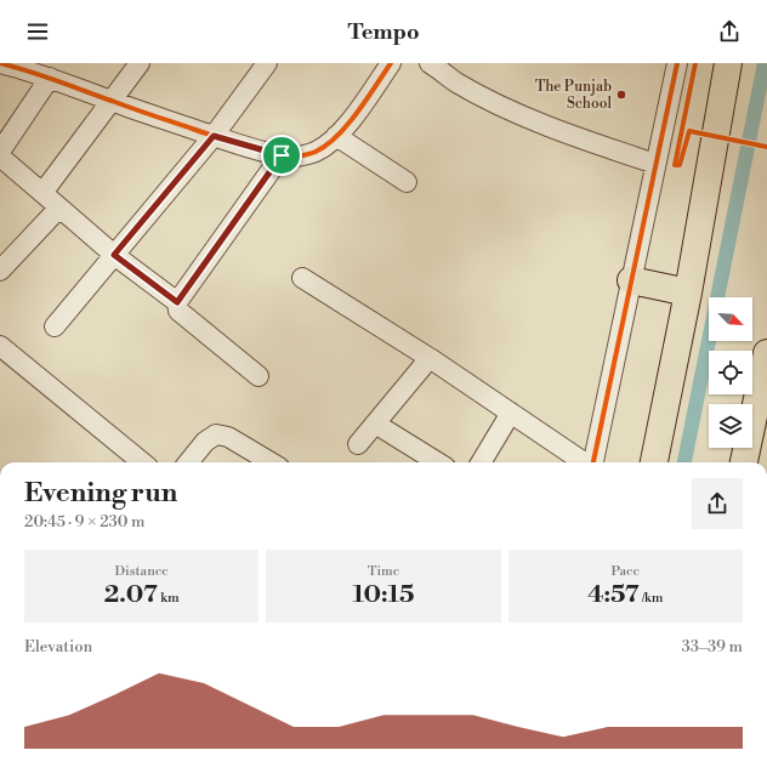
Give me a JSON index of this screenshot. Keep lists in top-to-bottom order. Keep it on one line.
{"places":["The Punjab School"],"north":"bottom right","page":{"header":"Tempo","heading":["Evening run","20:45 · 9 × 230 m"],"stats":[["Distance","2.07 km"],["Time","10:15"],["Pace","4:57 /km"]],"chart":["Elevation","33–39 m"]}}
